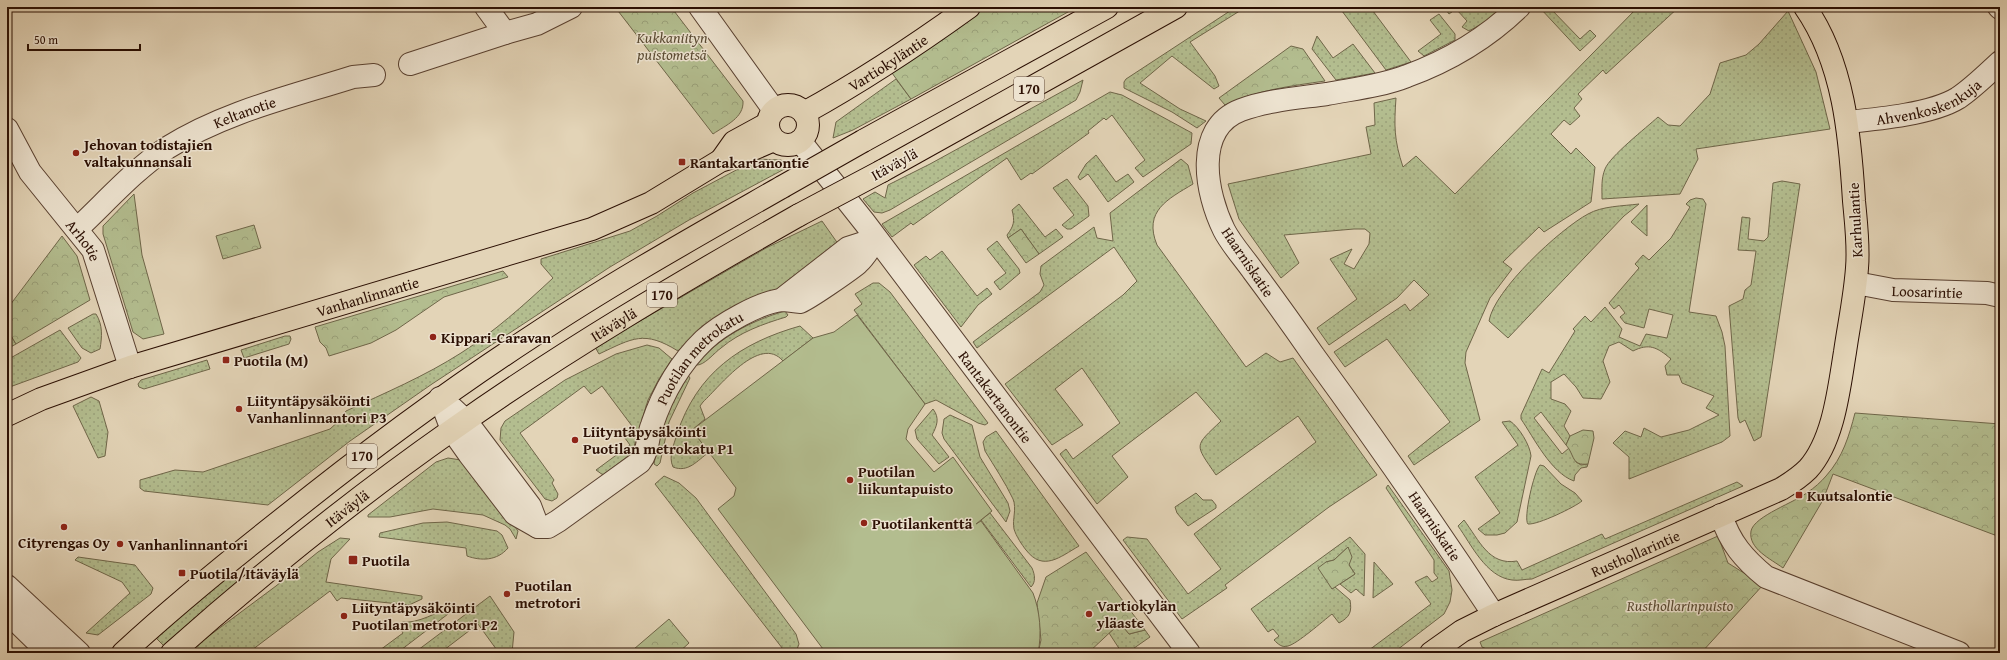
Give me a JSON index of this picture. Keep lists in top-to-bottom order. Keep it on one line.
{"streets":{"main road":["Vartiokyläntie","170","Itäväylä","Karhulantie","Vanhanlinnantie","Rusthollarintie"],"street":["Ahvenkoskenkuja","Keltanotie","Arhotie","Haarniskatie","Loosarintie","Puotilan metrokatu","Rantakartanontie"]},"crossings":[["Vartiokyläntie","Vanhanlinnantie"],["Vartiokyläntie","Rantakartanontie"],["170","Puotilan metrokatu"],["Ahvenkoskenkuja","Karhulantie"],["Keltanotie","Arhotie"],["Itäväylä","Puotilan metrokatu"],["Karhulantie","Loosarintie"],["Karhulantie","Rusthollarintie"],["Arhotie","Vanhanlinnantie"],["Haarniskatie","Rusthollarintie"],["Vanhanlinnantie","Rantakartanontie"],["Puotilan metrokatu","Rantakartanontie"]],"parks":["Kukkaniityn puistometsä","Rusthollarinpuisto"],"places":{"other":["Jehovan todistajien valtakunnansali","Kippari-Caravan","Liityntäpysäköinti Vanhanlinnantori P3","Liityntäpysäköinti Puotilan metrokatu P1","Puotilan liikuntapuisto","Puotilankenttä","Cityrengas Oy","Vanhanlinnantori","Puotilan metrotori","Vartiokylän yläaste","Liityntäpysäköinti Puotilan metrotori P2"],"transit":["Rantakartanontie","Puotila (M)","Kuutsalontie","Puotila","Puotila/Itäväylä"]},"scale_bar":"50 m"}
